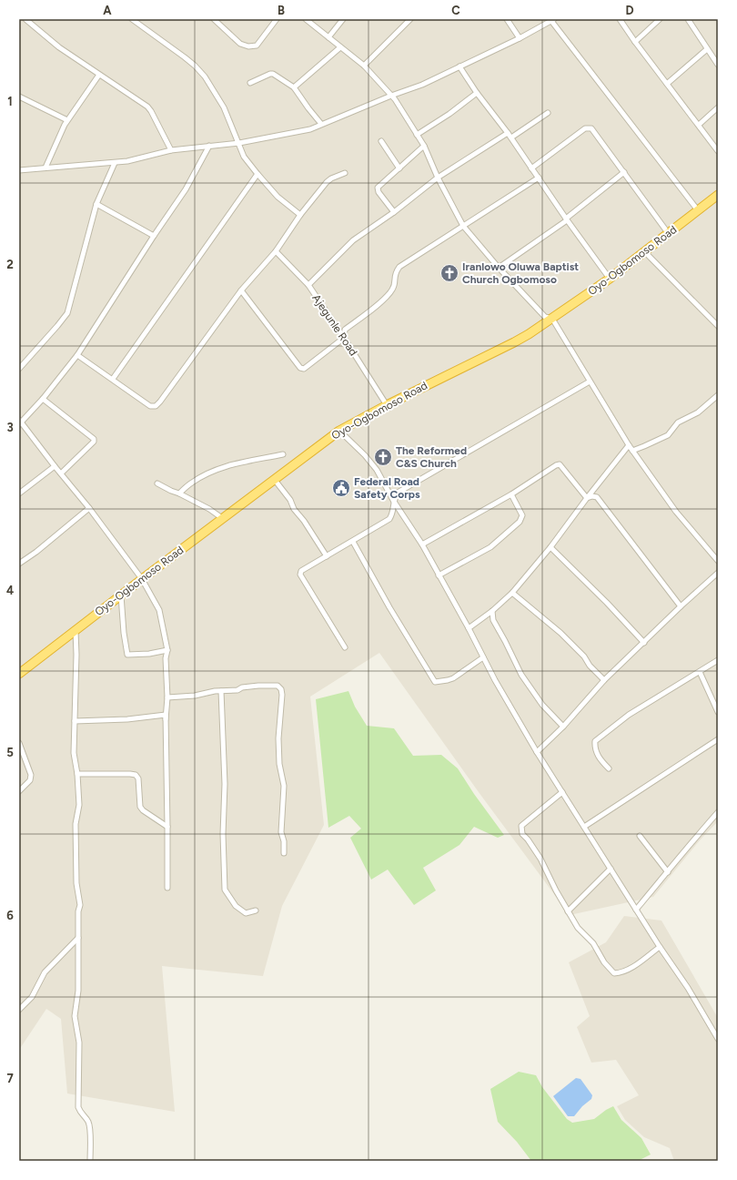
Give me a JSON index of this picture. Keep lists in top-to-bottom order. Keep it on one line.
{"streets":{"highway":["Oyo-Ogbomoso Road"],"street":["Ajegunle Road"]},"crossings":[["Oyo-Ogbomoso Road","Ajegunle Road"]],"places":{"church":["Iranlowo Oluwa Baptist Church Ogbomoso","The Reformed C&S Church"],"public building":["Federal Road Safety Corps"]},"grid":{"columns":["A","B","C","D"],"rows":["1","2","3","4","5","6","7"]}}
